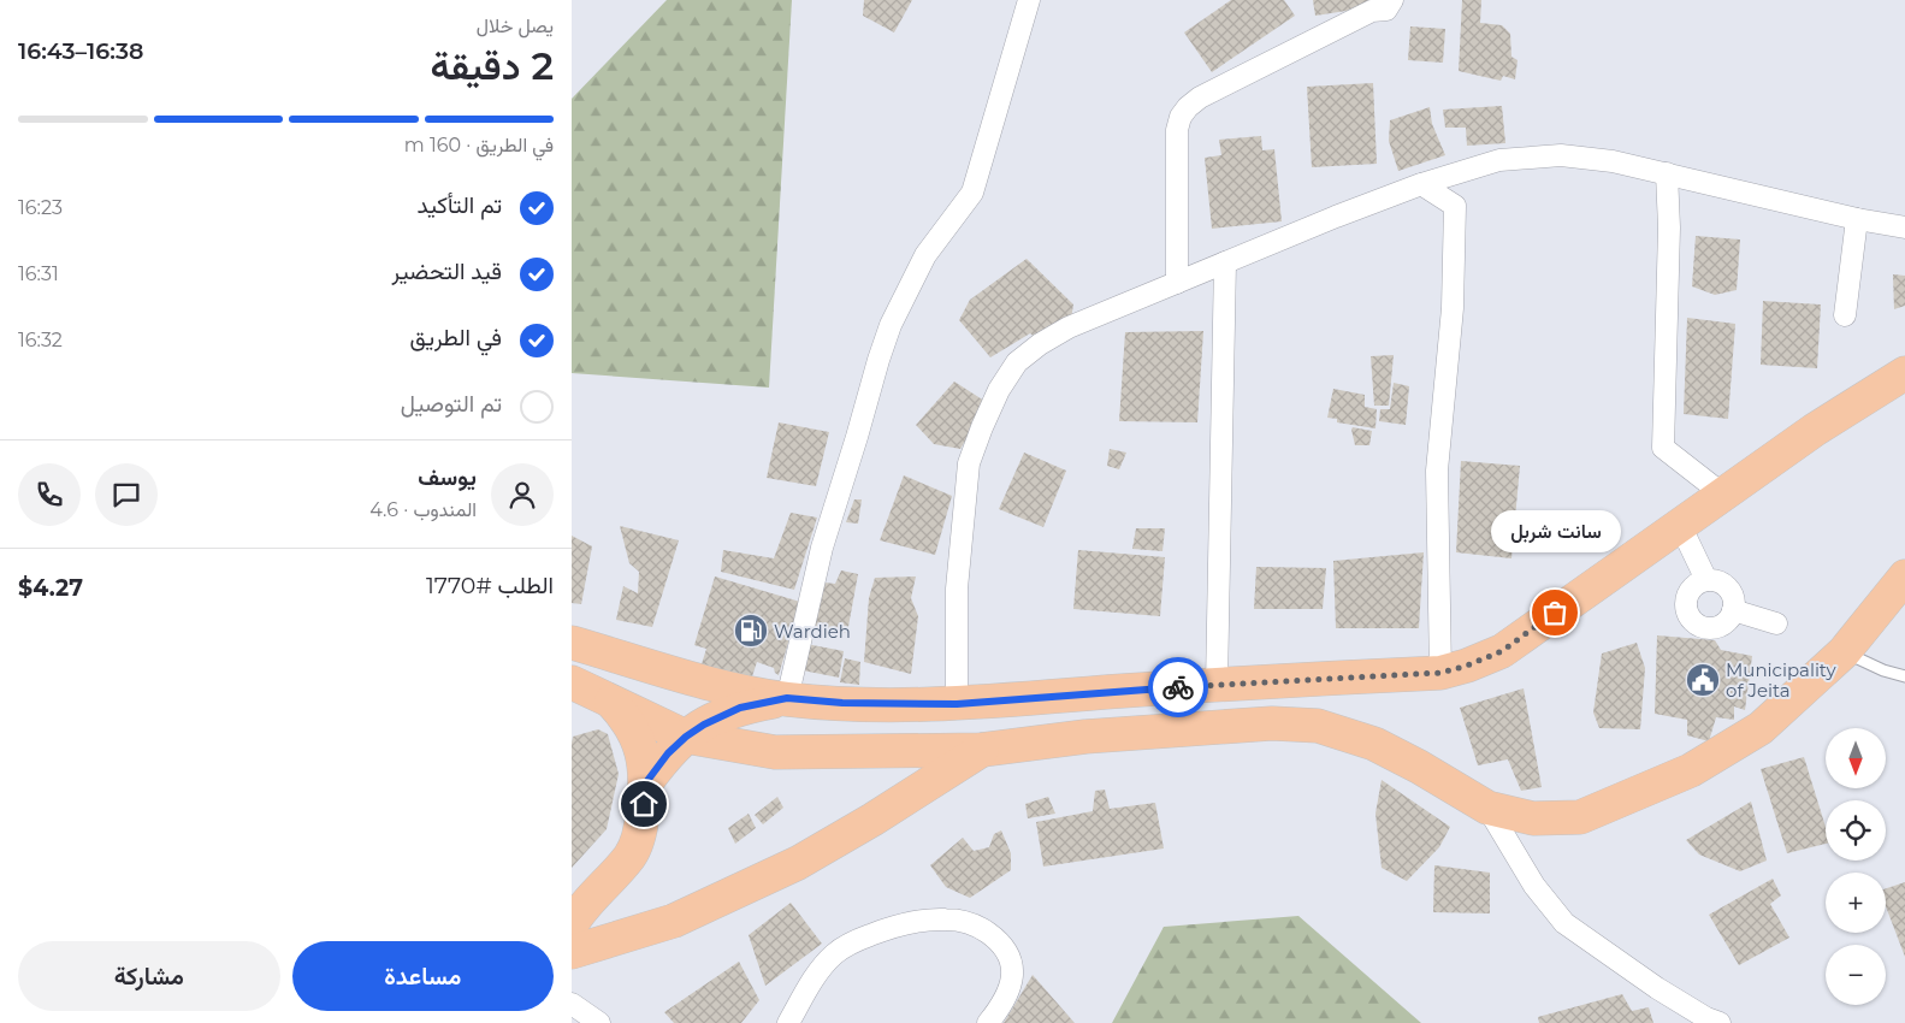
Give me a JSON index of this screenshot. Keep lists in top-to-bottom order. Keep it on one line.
{"places":{"other":["سانت شربل"],"fuel station":["Wardieh"],"public building":["Municipality of Jeita"]},"north":"bottom","page":{"heading":["2 دقيقة","يصل خلال","16:38–16:43"],"panel":["يوسف","المندوب · 4.6","الطلب #1770","$4.27"],"bar":"في الطريق · 160 m","list":[["تم التأكيد","16:23"],["قيد التحضير","16:31"],["في الطريق","16:32"],"تم التوصيل"],"bubble":"سانت شربل","map_buttons":["+","−"],"buttons":["مساعدة","مشاركة"]}}
